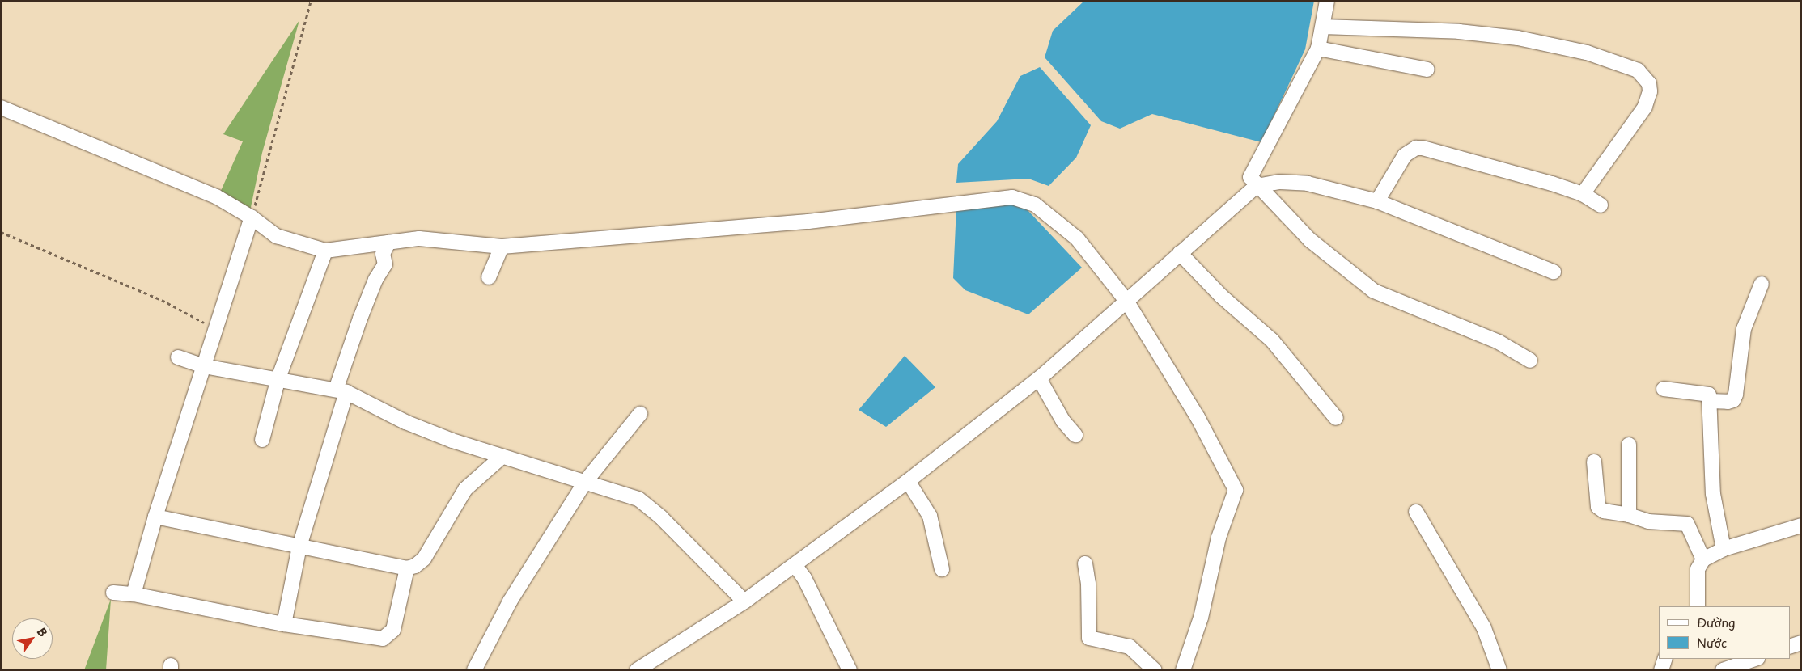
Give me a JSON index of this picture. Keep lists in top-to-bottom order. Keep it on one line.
{"legend":["Đường","Nước"],"north":"top right"}
